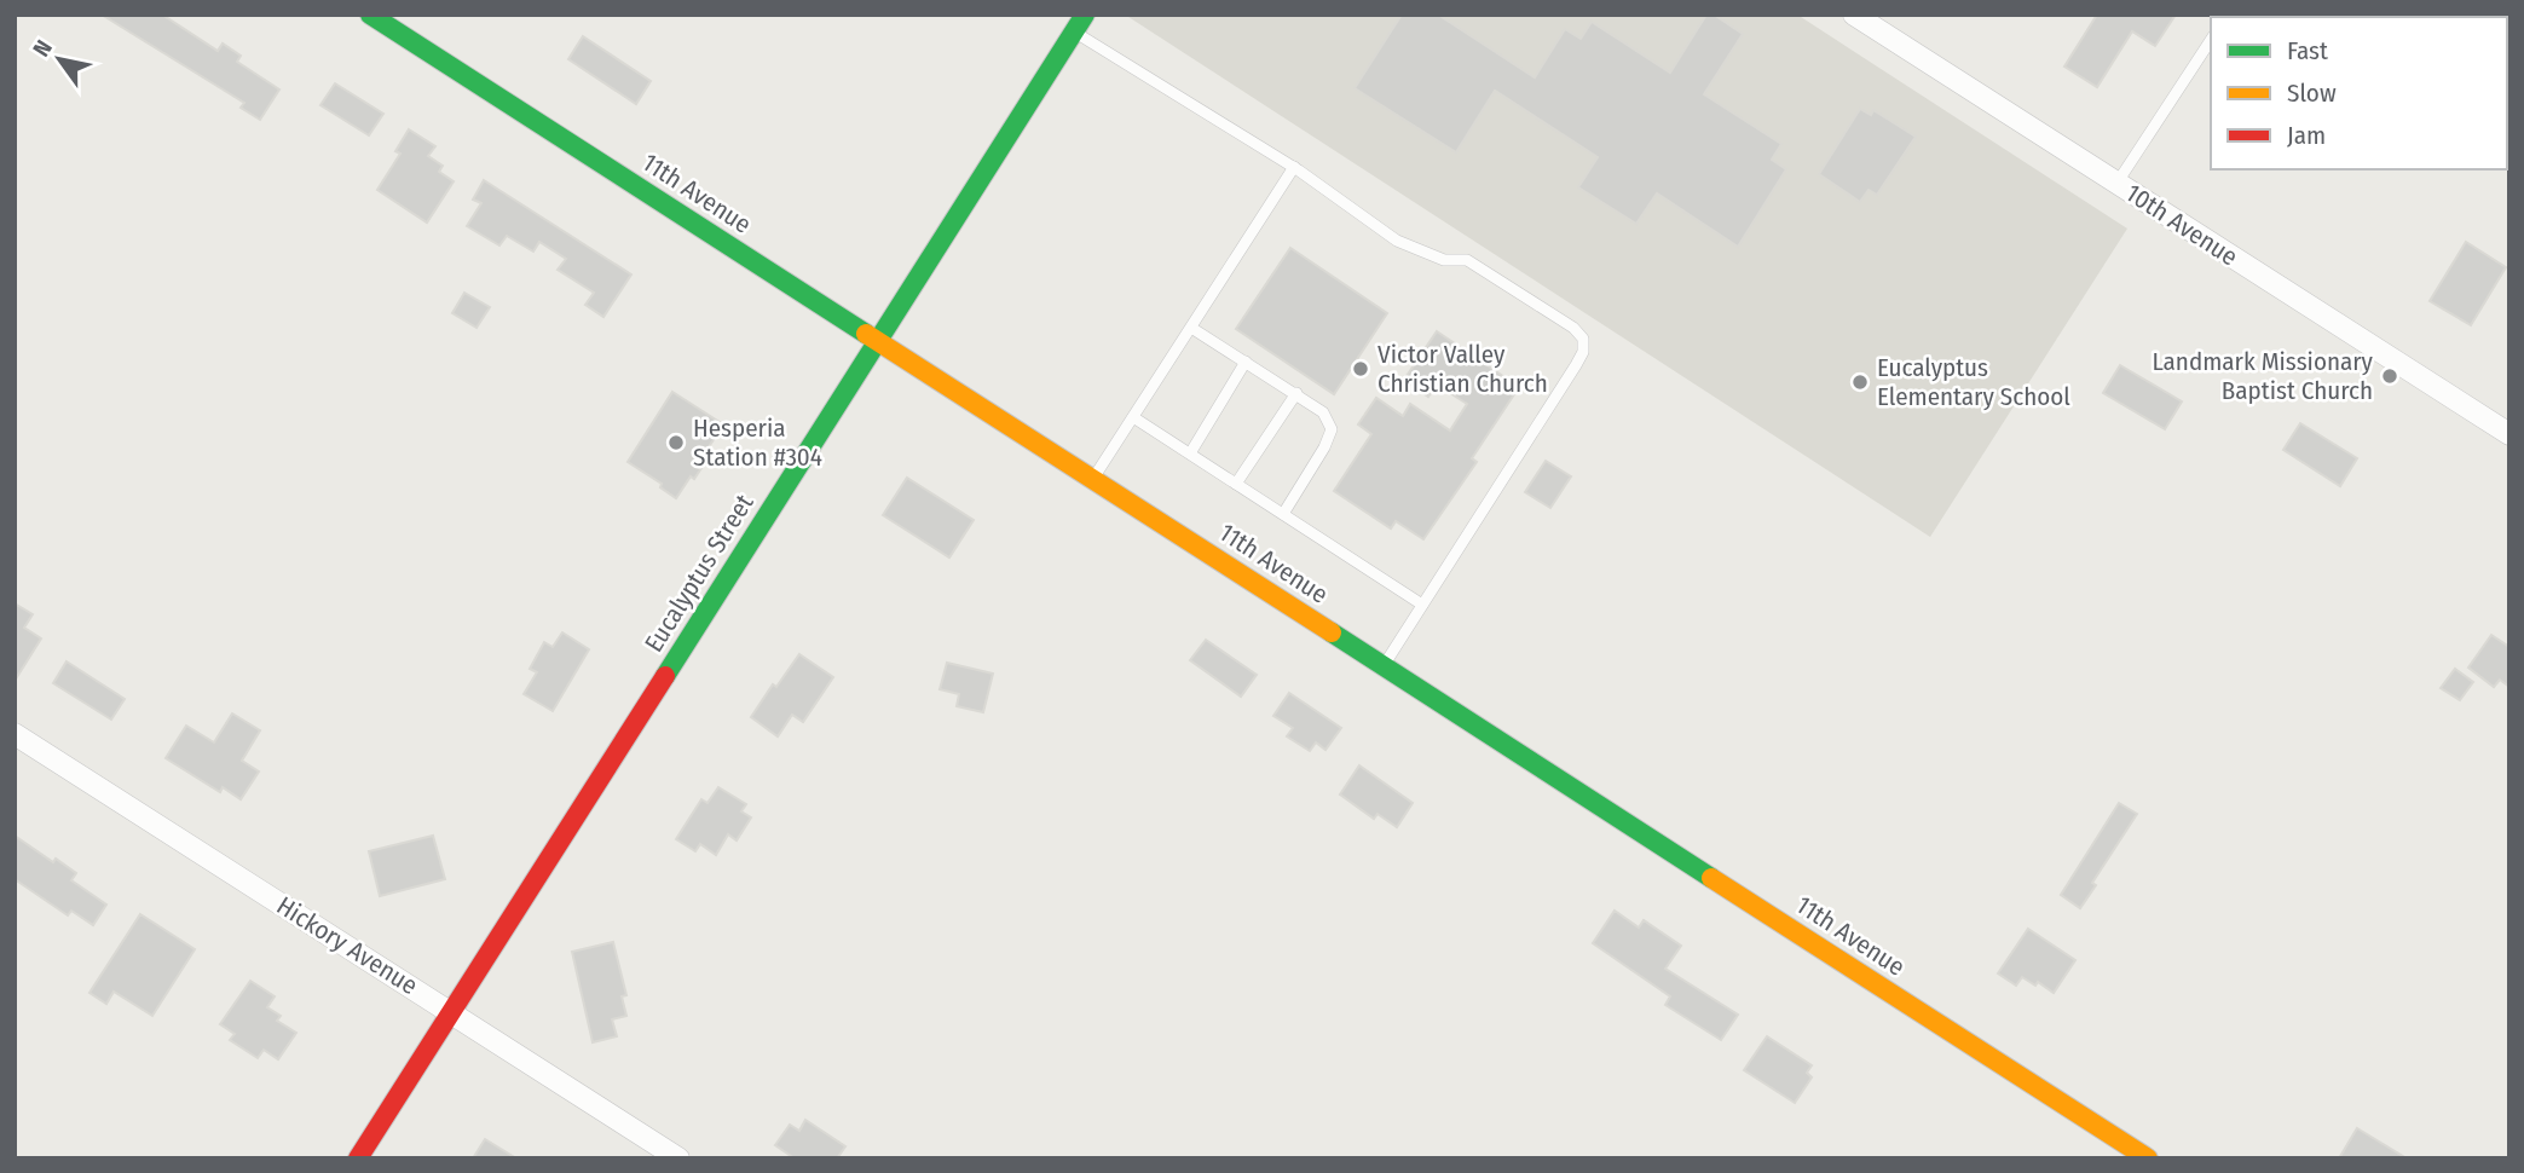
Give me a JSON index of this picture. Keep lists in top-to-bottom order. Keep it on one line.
{"streets":{"main road":["11th Avenue","Eucalyptus Street"],"street":["10th Avenue","Hickory Avenue"]},"crossings":[["11th Avenue","Eucalyptus Street"],["Eucalyptus Street","Hickory Avenue"]],"places":["Victor Valley Christian Church","Landmark Missionary Baptist Church","Eucalyptus Elementary School","Hesperia Station #304"],"legend":["Fast","Slow","Jam"],"north":"top left"}
